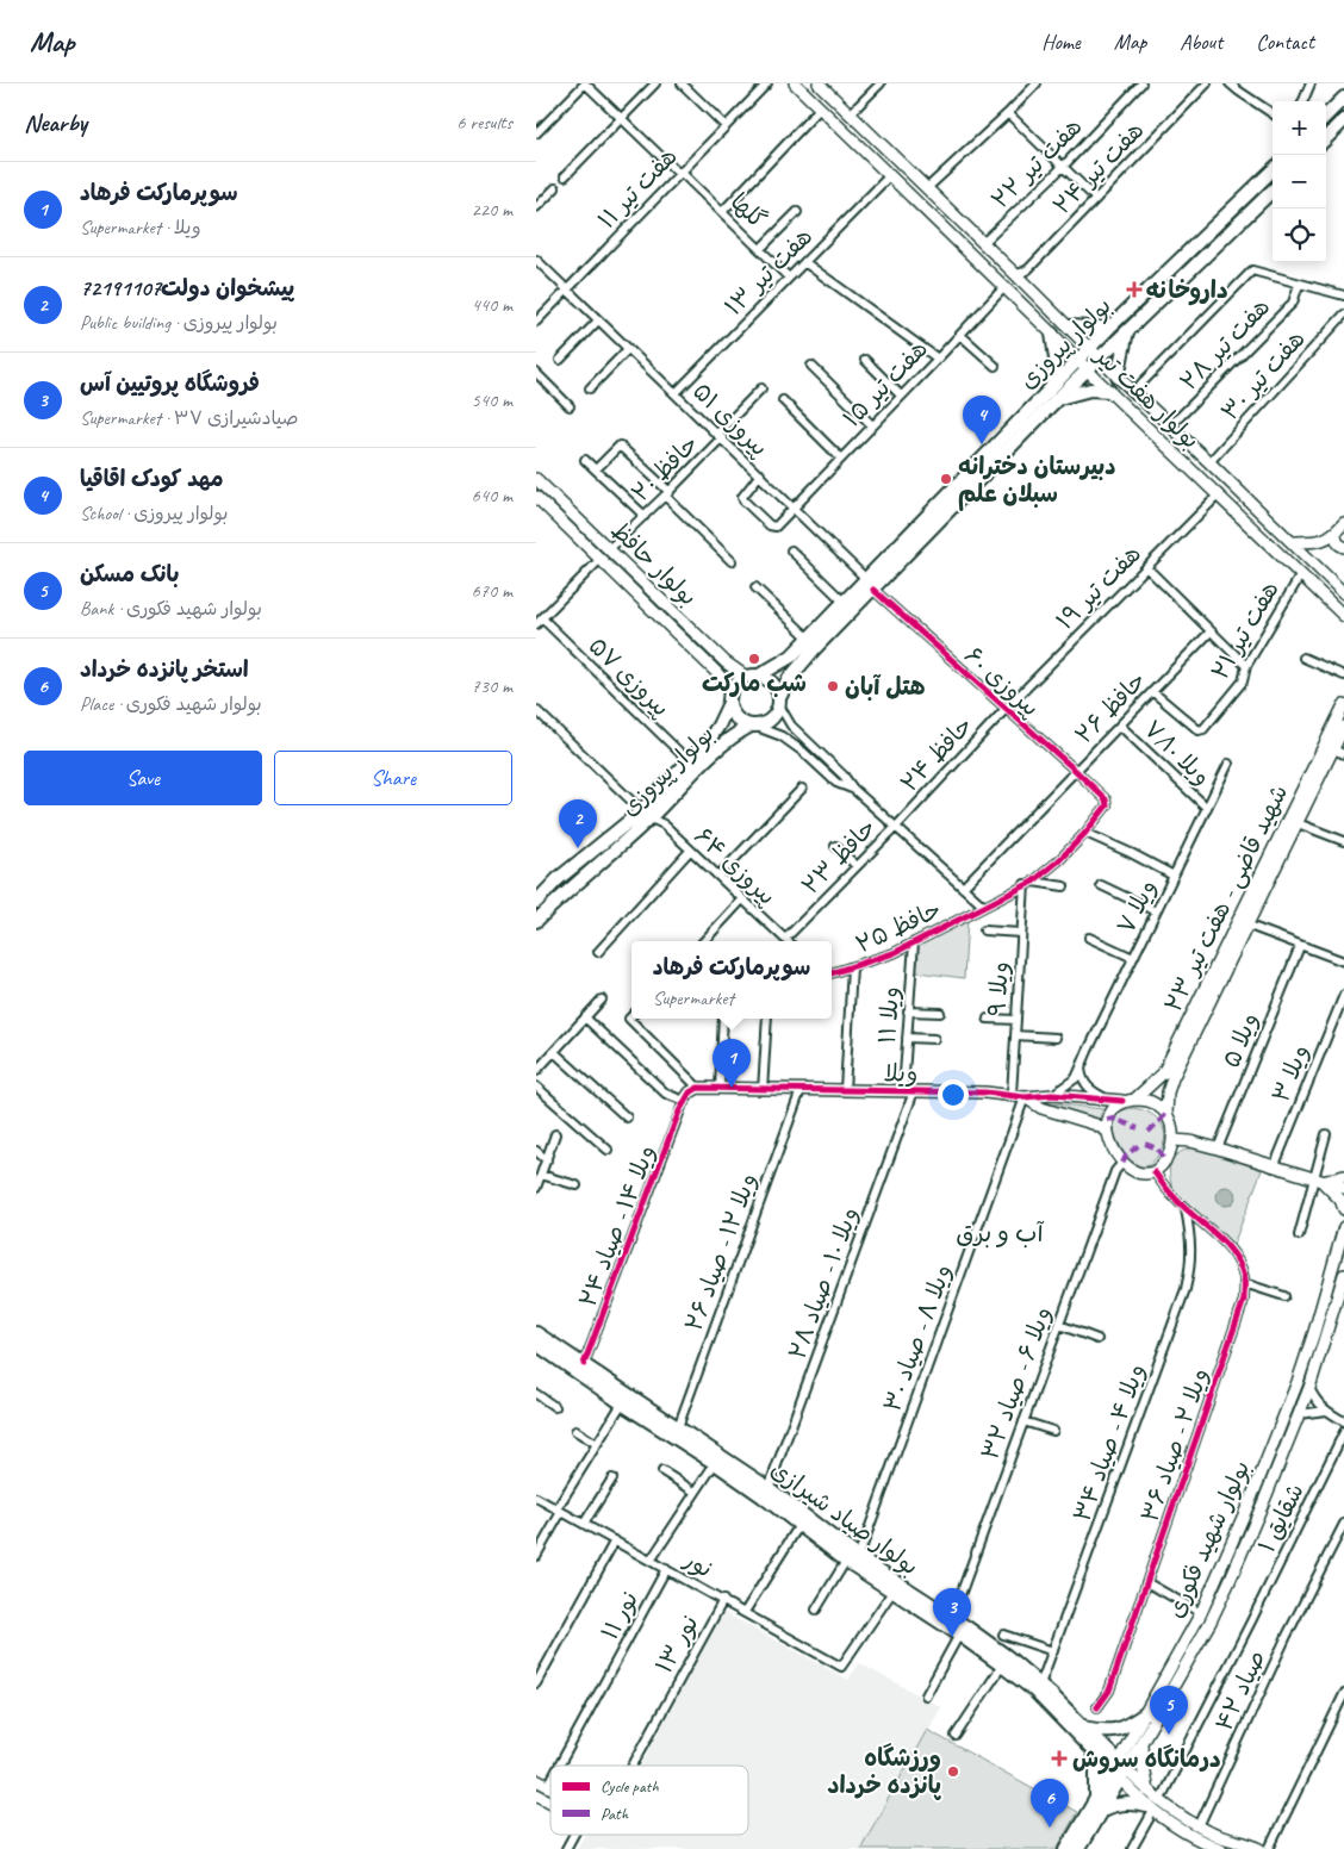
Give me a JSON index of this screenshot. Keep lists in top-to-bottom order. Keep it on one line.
{"streets":{"main road":["بولوار پیروزی","بولوار صیاد شیرازی","بولوار شهید فکوری"],"street":["هفت تیر ۲۲","هفت تیر ۲۴","هفت تیر ۱۱","گلها","هفت تیر ۱۳","هفت تیر ۲۸","هفت تیر ۳۰","هفت تیر ۱۵","بولوار هفت تیر","پیروزی ۵۱","حافظ ۲۰","بولوار حافظ","هفت تیر ۱۹","هفت تیر ۲۱","پیروزی ۵۷","پیروزی ۶۰","حافظ ۲۶","ویلا ۷/۱۰","حافظ ۲۴","حافظ ۲۳","پیروزی ۶۴","شهید قاضی - هفت تیر ۲۳","ویلا ۷","حافظ ۲۵","ویلا ۹","ویلا ۱۱","ویلا ۵","ویلا","ویلا ۳","ویلا ۱۴ - صیاد ۲۴","ویلا ۱۲ - صیاد ۲۶","ویلا ۱۰ - صیاد ۲۸","ویلا ۸ - صیاد ۳۰","ویلا ۶ - صیاد ۳۲","ویلا ۴ - صیاد ۳۴","ویلا ۲ - صیاد ۳۶","شقایق ۱","نور","نور ۱۱","نور ۱۳","صیاد ۴۲"]},"crossings":[["هفت تیر ۲۲","بولوار هفت تیر"],["هفت تیر ۲۴","بولوار هفت تیر"],["هفت تیر ۱۱","گلها"],["هفت تیر ۱۱","پیروزی ۵۱"],["گلها","هفت تیر ۱۳"],["هفت تیر ۱۳","بولوار هفت تیر"],["هفت تیر ۱۳","پیروزی ۵۱"],["بولوار پیروزی","بولوار هفت تیر"],["بولوار پیروزی","پیروزی ۵۱"],["بولوار پیروزی","بولوار حافظ"],["بولوار پیروزی","پیروزی ۵۷"],["بولوار پیروزی","پیروزی ۶۰"],["بولوار پیروزی","پیروزی ۶۴"],["هفت تیر ۲۸","بولوار هفت تیر"],["هفت تیر ۳۰","بولوار هفت تیر"],["هفت تیر ۱۵","بولوار هفت تیر"],["هفت تیر ۱۵","پیروزی ۵۱"],["بولوار هفت تیر","هفت تیر ۱۹"],["بولوار هفت تیر","هفت تیر ۲۱"],["پیروزی ۵۱","حافظ ۲۰"],["پیروزی ۵۱","پیروزی ۶۰"],["حافظ ۲۰","بولوار حافظ"],["هفت تیر ۱۹","پیروزی ۶۰"],["هفت تیر ۱۹","حافظ ۲۴"],["هفت تیر ۲۱","حافظ ۲۶"],["پیروزی ۶۰","حافظ ۲۶"],["پیروزی ۶۰","حافظ ۲۴"],["پیروزی ۶۰","حافظ ۲۵"],["حافظ ۲۶","ویلا ۷/۱۰"],["ویلا ۷/۱۰","ویلا ۷"],["حافظ ۲۴","حافظ ۲۳"],["حافظ ۲۳","پیروزی ۶۴"],["شهید قاضی - هفت تیر ۲۳","ویلا"],["شهید قاضی - هفت تیر ۲۳","ویلا ۶ - صیاد ۳۲"],["شهید قاضی - هفت تیر ۲۳","ویلا ۲ - صیاد ۳۶"],["حافظ ۲۵","ویلا ۹"],["حافظ ۲۵","ویلا ۱۱"],["ویلا ۹","ویلا"],["ویلا ۱۱","ویلا"],["ویلا ۱۱","ویلا ۱۰ - صیاد ۲۸"],["ویلا","ویلا ۱۲ - صیاد ۲۶"],["ویلا","ویلا ۱۰ - صیاد ۲۸"],["ویلا","ویلا ۸ - صیاد ۳۰"],["ویلا","ویلا ۶ - صیاد ۳۲"],["ویلا","ویلا ۲ - صیاد ۳۶"],["ویلا ۱۴ - صیاد ۲۴","بولوار صیاد شیرازی"],["ویلا ۱۲ - صیاد ۲۶","بولوار صیاد شیرازی"],["ویلا ۱۰ - صیاد ۲۸","بولوار صیاد شیرازی"],["ویلا ۸ - صیاد ۳۰","بولوار صیاد شیرازی"],["ویلا ۶ - صیاد ۳۲","ویلا ۲ - صیاد ۳۶"],["ویلا ۶ - صیاد ۳۲","بولوار صیاد شیرازی"],["ویلا ۴ - صیاد ۳۴","ویلا ۲ - صیاد ۳۶"],["ویلا ۴ - صیاد ۳۴","بولوار صیاد شیرازی"],["بولوار صیاد شیرازی","شقایق ۱"],["بولوار صیاد شیرازی","بولوار شهید فکوری"],["بولوار صیاد شیرازی","نور"],["بولوار صیاد شیرازی","صیاد ۴۲"],["نور","نور ۱۱"],["نور","نور ۱۳"]],"districts":["آب و برق"],"places":{"health":["داروخانه","درمانگاه سروش"],"other":["دبیرستان دخترانه سبلان علم","شب مارکت","هتل آبان","ورزشگاه پانزده خرداد"]},"legend":["Cycle path","Path"],"page":{"header":"Map","nav":["Home","Map","About","Contact"],"heading":["Nearby","6 results"],"map_buttons":["+","−"],"list":[{"mark":"1","name":"سوپرمارکت فرهاد","note":"Supermarket · ویلا","value":"220 m"},{"mark":"2","name":"پیشخوان دولت72191107","note":"Public building · بولوار پیروزی","value":"440 m"},{"mark":"3","name":"فروشگاه پروتیین آس","note":"Supermarket · صیادشیرازی ۳۷","value":"540 m"},{"mark":"4","name":"مهد کودک اقاقیا","note":"School · بولوار پیروزی","value":"640 m"},{"mark":"5","name":"بانک مسکن","note":"Bank · بولوار شهید فکوری","value":"670 m"},{"mark":"6","name":"استخر پانزده خرداد","note":"Place · بولوار شهید فکوری","value":"730 m"}],"pins":["4","2","1","3","5","6"],"buttons":["Save","Share"],"popup":["سوپرمارکت فرهاد","Supermarket"]}}
